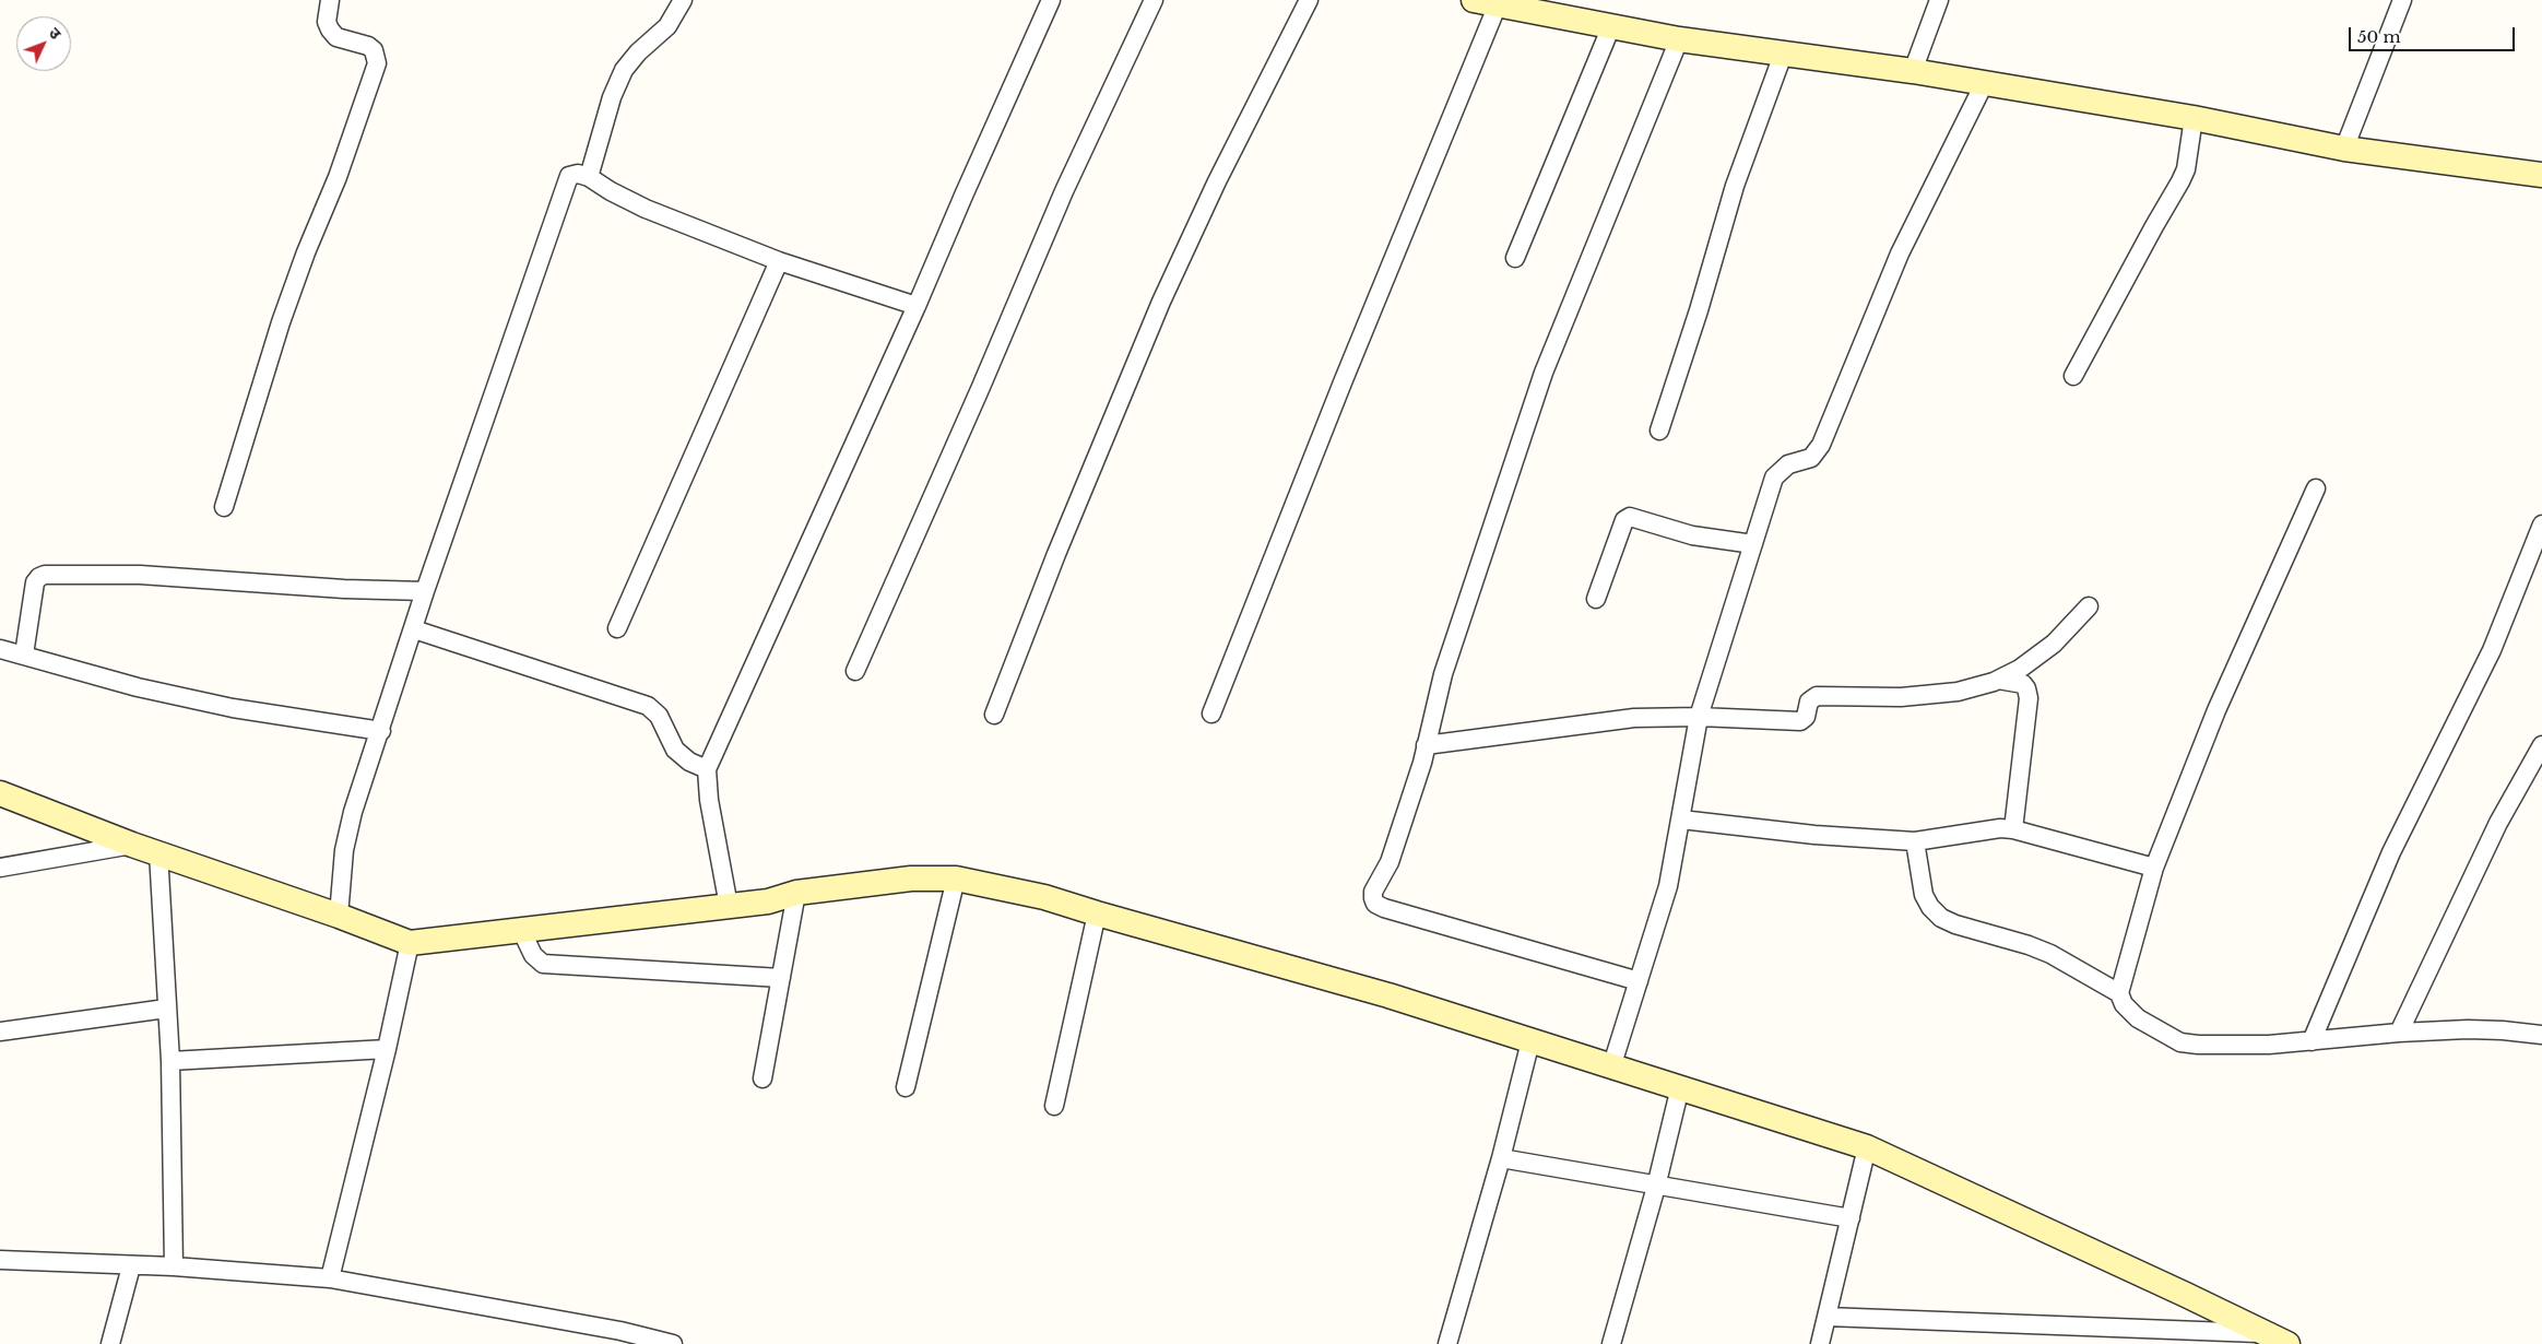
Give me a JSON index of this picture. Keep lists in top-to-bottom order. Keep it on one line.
{"scale_bar":"50 m","north":"top right"}
